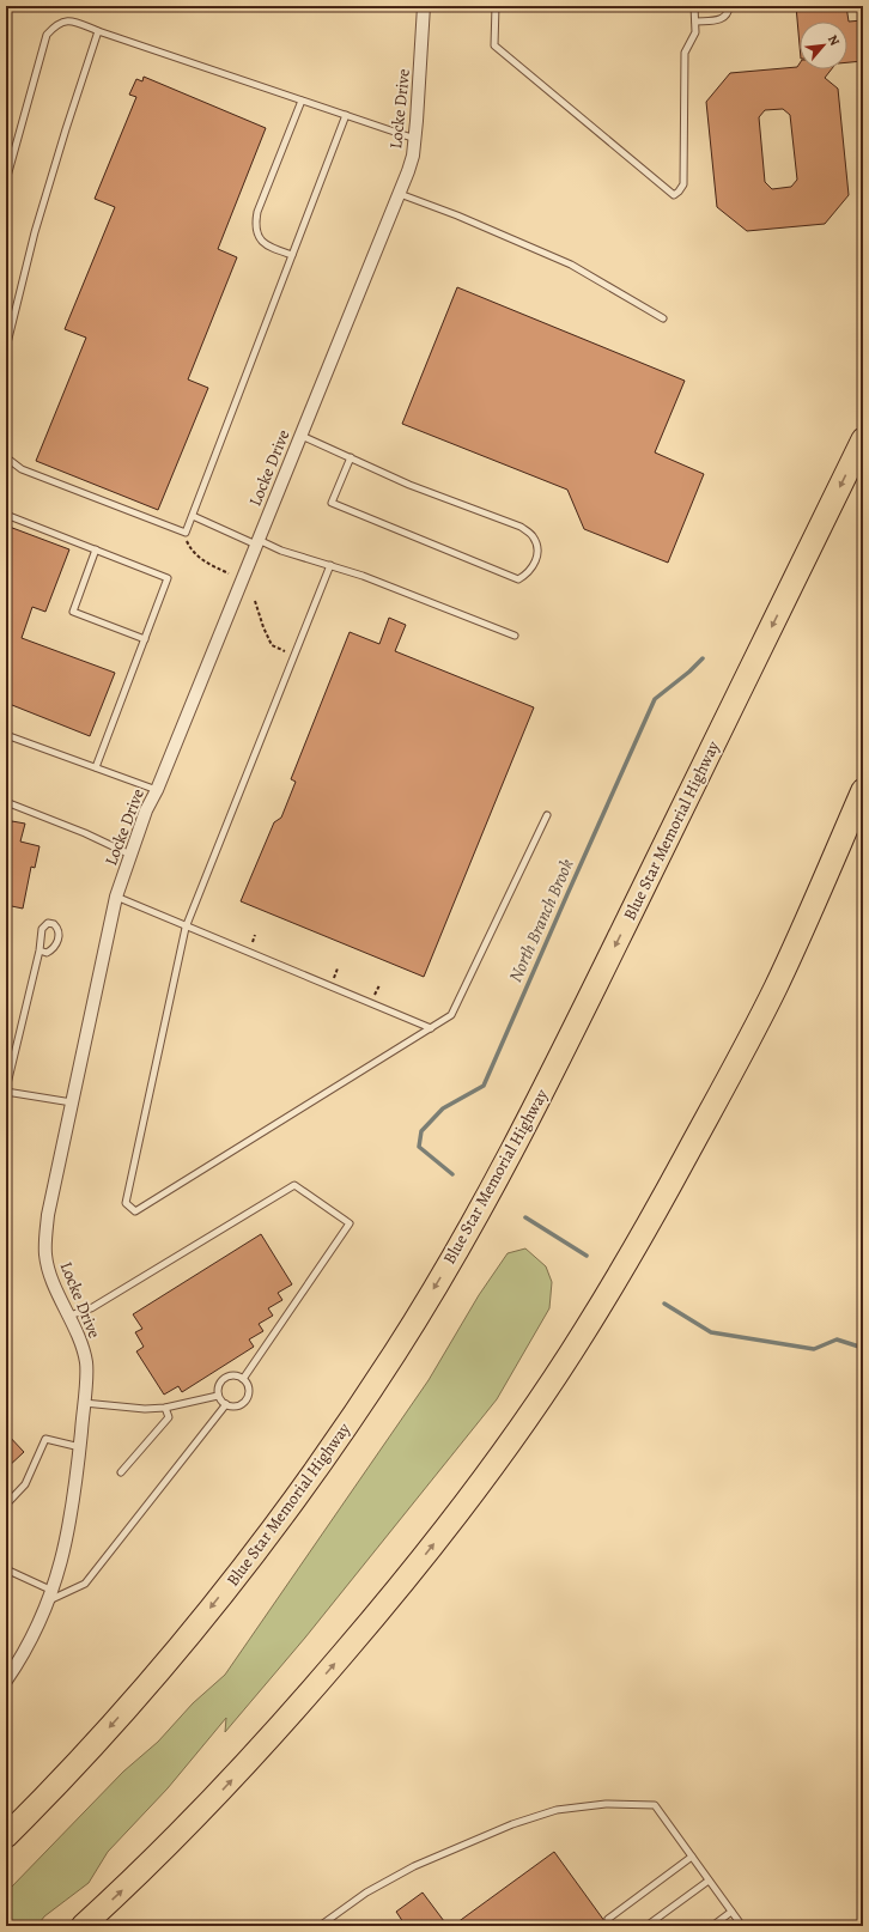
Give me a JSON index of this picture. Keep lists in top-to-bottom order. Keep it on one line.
{"streets":{"highway":["Blue Star Memorial Highway"],"street":["Locke Drive"]},"water":["North Branch Brook"],"north":"top right"}
